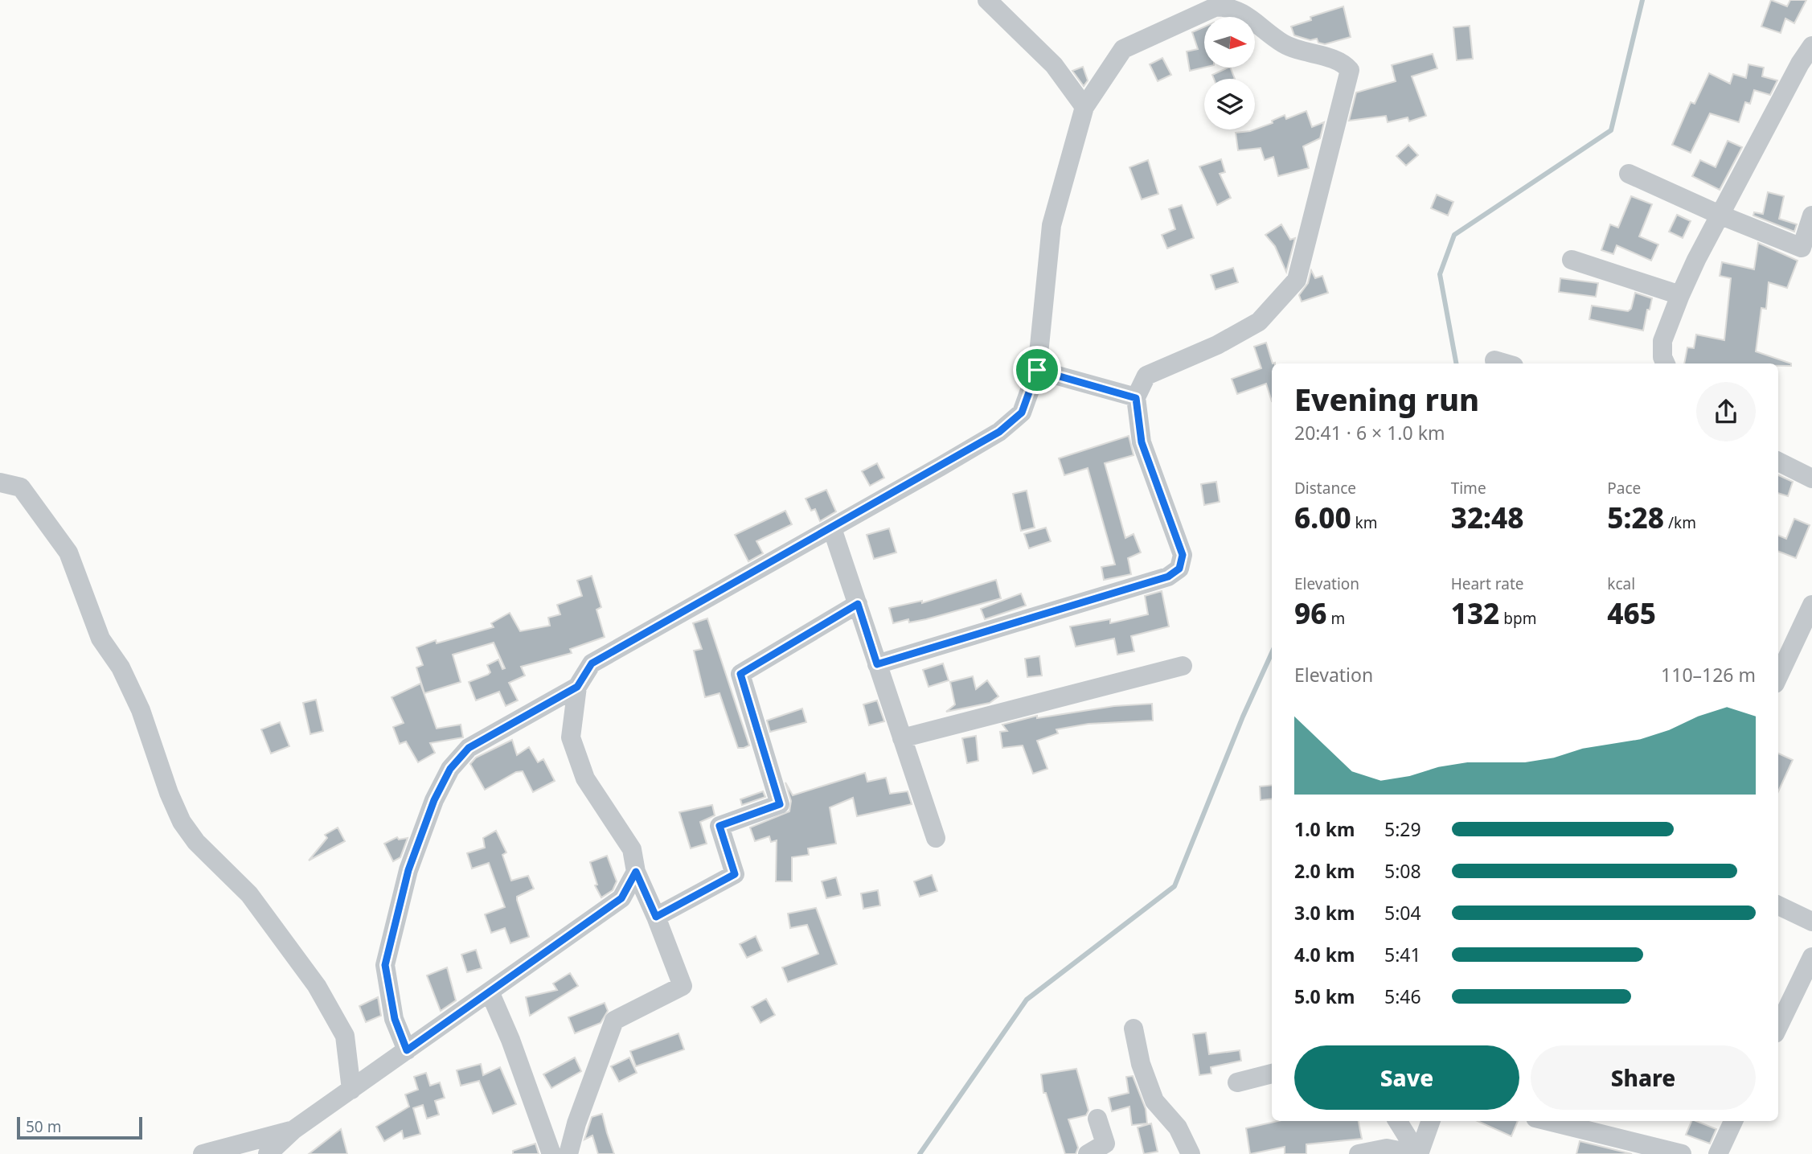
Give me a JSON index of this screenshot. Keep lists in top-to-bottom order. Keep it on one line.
{"scale_bar":"50 m","north":"right","page":{"heading":["Evening run","20:41 · 6 × 1.0 km"],"stats":[["Distance","6.00 km"],["Time","32:48"],["Pace","5:28 /km"],["Elevation","96 m"],["Heart rate","132 bpm"],["kcal","465"]],"chart":["Elevation","110–126 m"],"list":[{"name":"1.0 km","note":"5:29"},{"name":"2.0 km","note":"5:08"},{"name":"3.0 km","note":"5:04"},{"name":"4.0 km","note":"5:41"},{"name":"5.0 km","note":"5:46"}],"buttons":["Save","Share"],"scale":"50 m"}}
